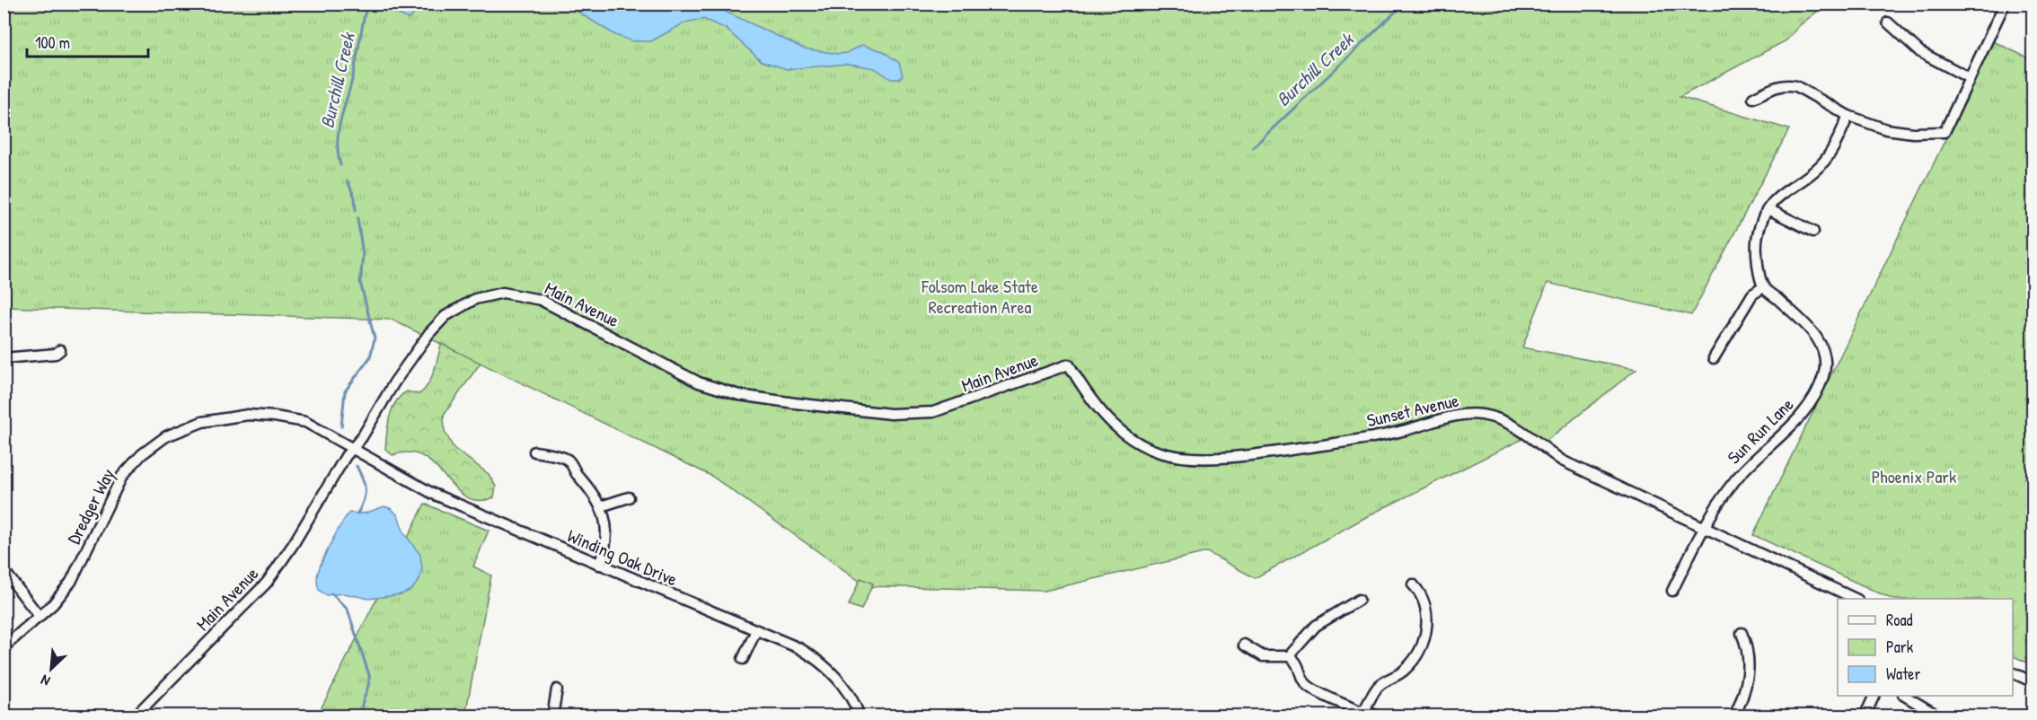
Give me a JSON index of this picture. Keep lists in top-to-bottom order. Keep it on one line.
{"streets":{"street":["Main Avenue","Sunset Avenue","Sun Run Lane","Dredger Way","Winding Oak Drive"]},"crossings":[["Main Avenue","Sunset Avenue"],["Main Avenue","Dredger Way"],["Main Avenue","Winding Oak Drive"],["Sunset Avenue","Sun Run Lane"],["Dredger Way","Winding Oak Drive"]],"water":["Burchill Creek"],"parks":["Folsom Lake State Recreation Area","Phoenix Park"],"legend":["Road","Park","Water"],"scale_bar":"100 m","north":"bottom left"}
